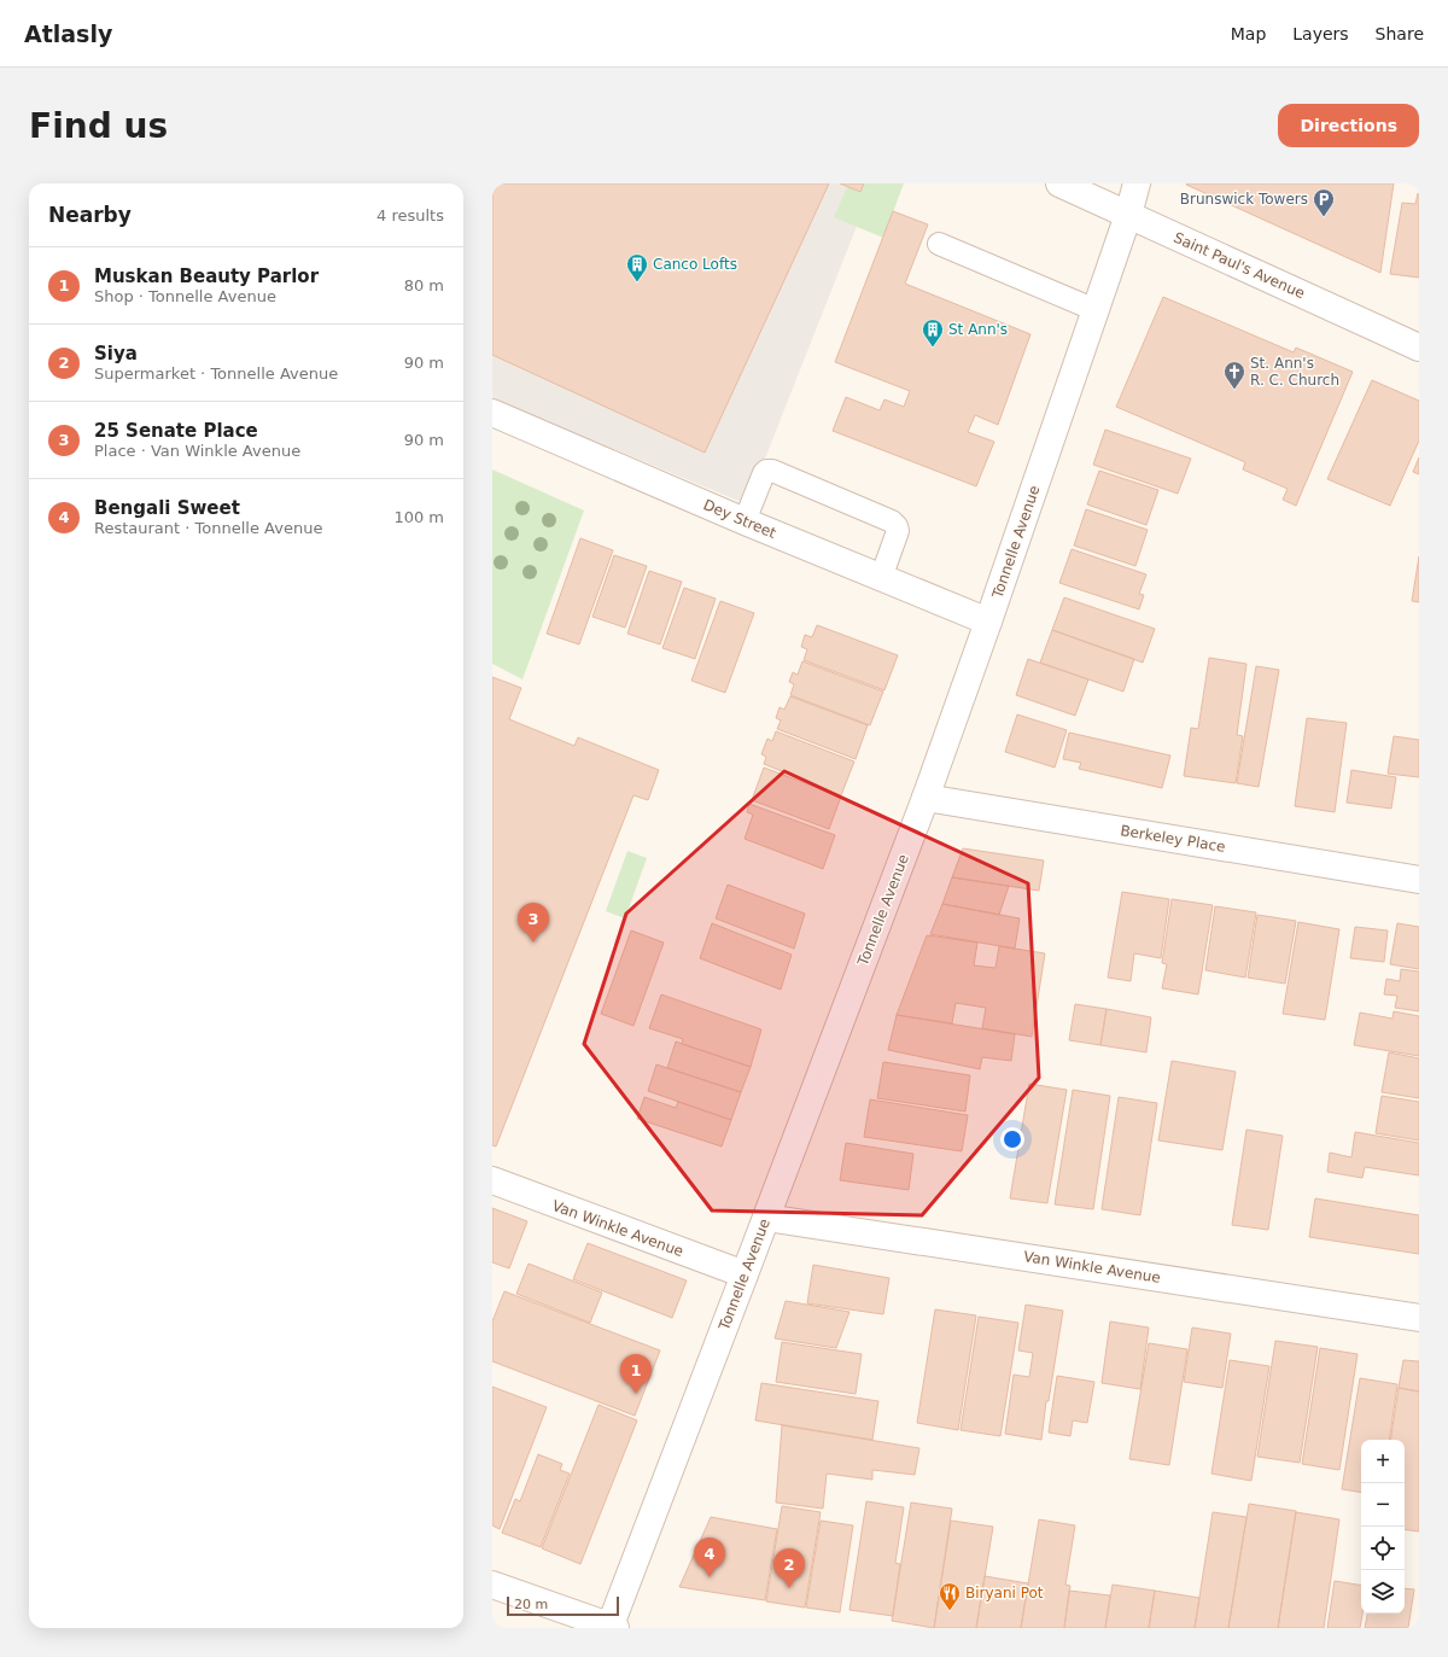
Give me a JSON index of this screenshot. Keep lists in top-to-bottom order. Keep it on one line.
{"streets":{"street":["Saint Paul's Avenue","Dey Street","Tonnelle Avenue","Berkeley Place","Van Winkle Avenue"]},"crossings":[["Saint Paul's Avenue","Tonnelle Avenue"],["Dey Street","Tonnelle Avenue"],["Tonnelle Avenue","Berkeley Place"],["Tonnelle Avenue","Van Winkle Avenue"]],"places":{"parking":["Brunswick Towers"],"building":["Canco Lofts","St Ann's"],"church":["St. Ann's R. C. Church"],"restaurant":["Biryani Pot"]},"scale_bar":"20 m","page":{"header":"Atlasly","nav":["Map","Layers","Share"],"buttons":"Directions","title":"Find us","heading":["Nearby","4 results"],"list":[{"mark":"1","name":"Muskan Beauty Parlor","note":"Shop · Tonnelle Avenue","value":"80 m"},{"mark":"2","name":"Siya","note":"Supermarket · Tonnelle Avenue","value":"90 m"},{"mark":"3","name":"25 Senate Place","note":"Place · Van Winkle Avenue","value":"90 m"},{"mark":"4","name":"Bengali Sweet","note":"Restaurant · Tonnelle Avenue","value":"100 m"}],"pins":["3","1","4","2"],"map_buttons":["+","−"],"scale":"20 m"}}
